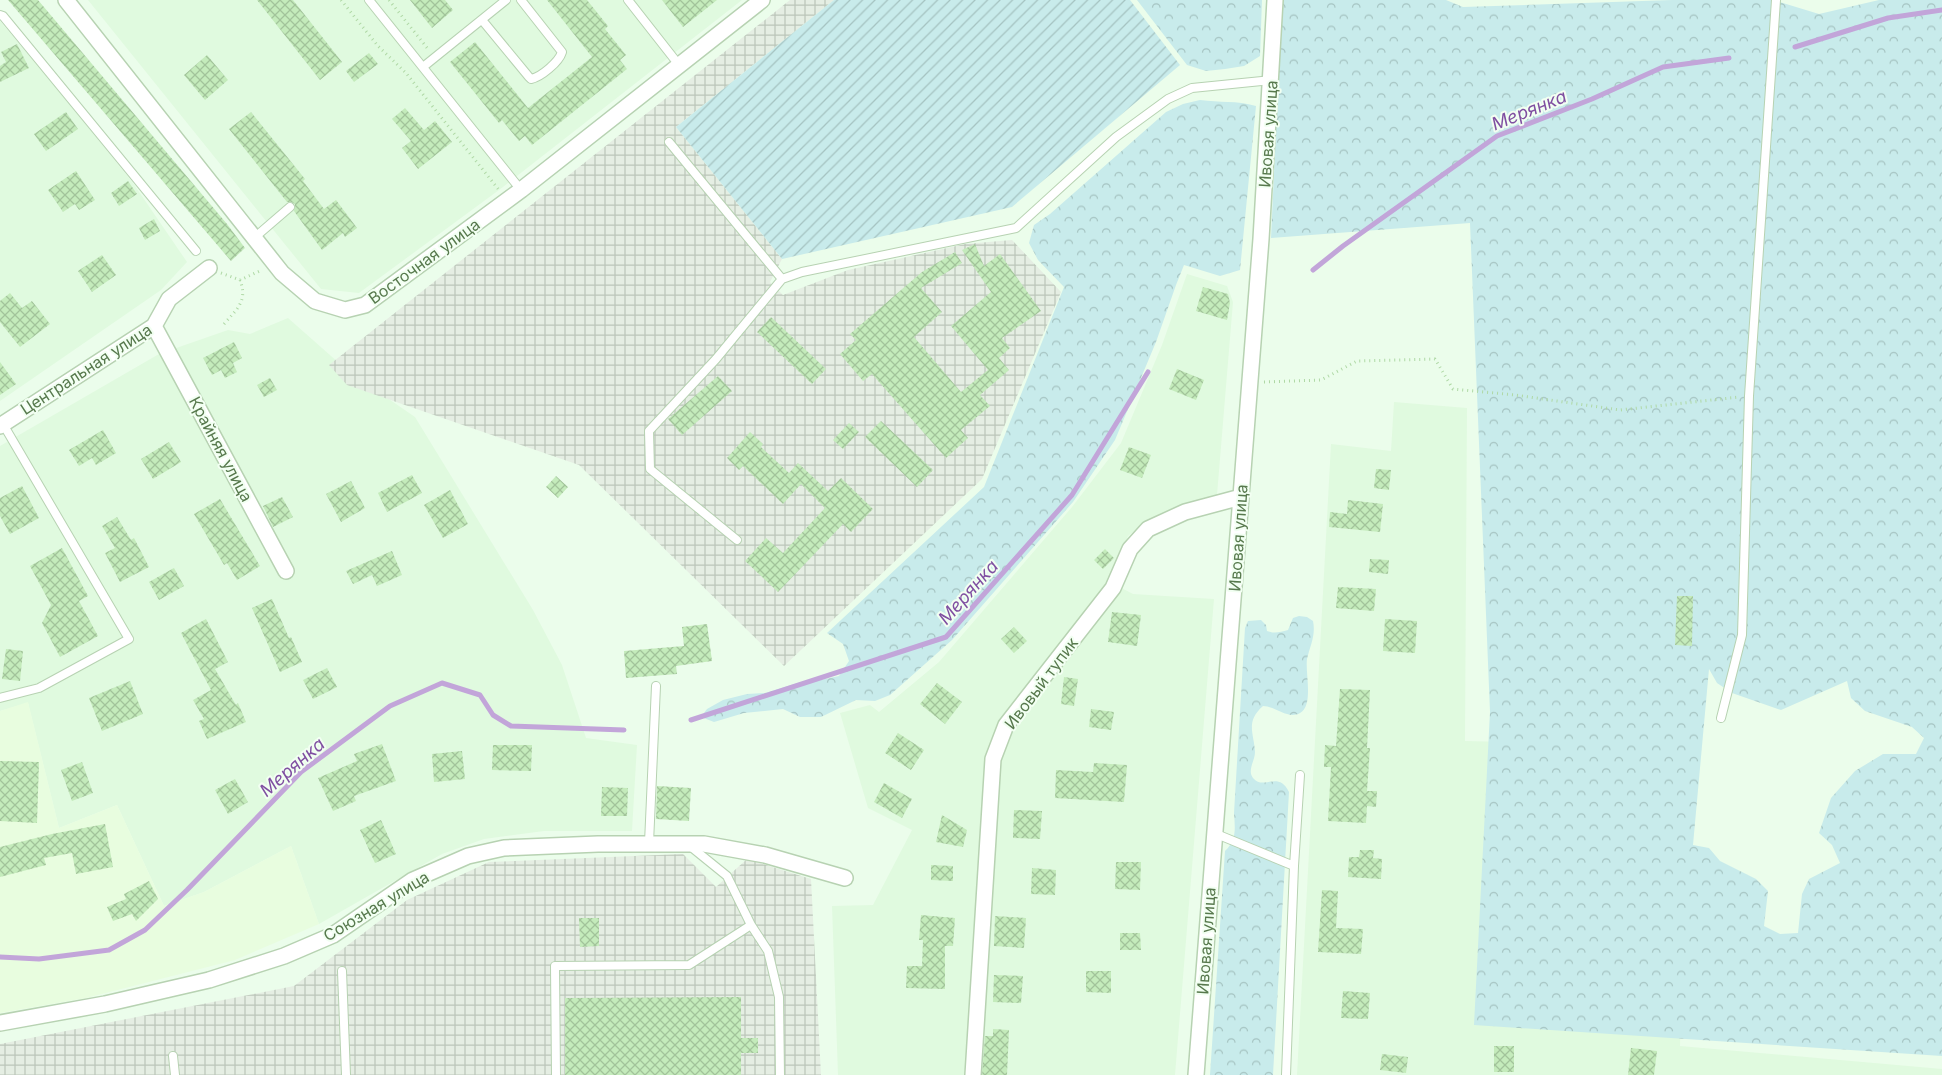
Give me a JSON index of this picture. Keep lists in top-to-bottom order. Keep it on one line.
{"streets":{"street":["Ивовая улица","Восточная улица","Центральная улица","Крайняя улица","Ивовый тупик","Союзная улица"]},"crossings":[["Ивовая улица","Ивовый тупик"],["Центральная улица","Крайняя улица"]],"water":["Мерянка"]}
